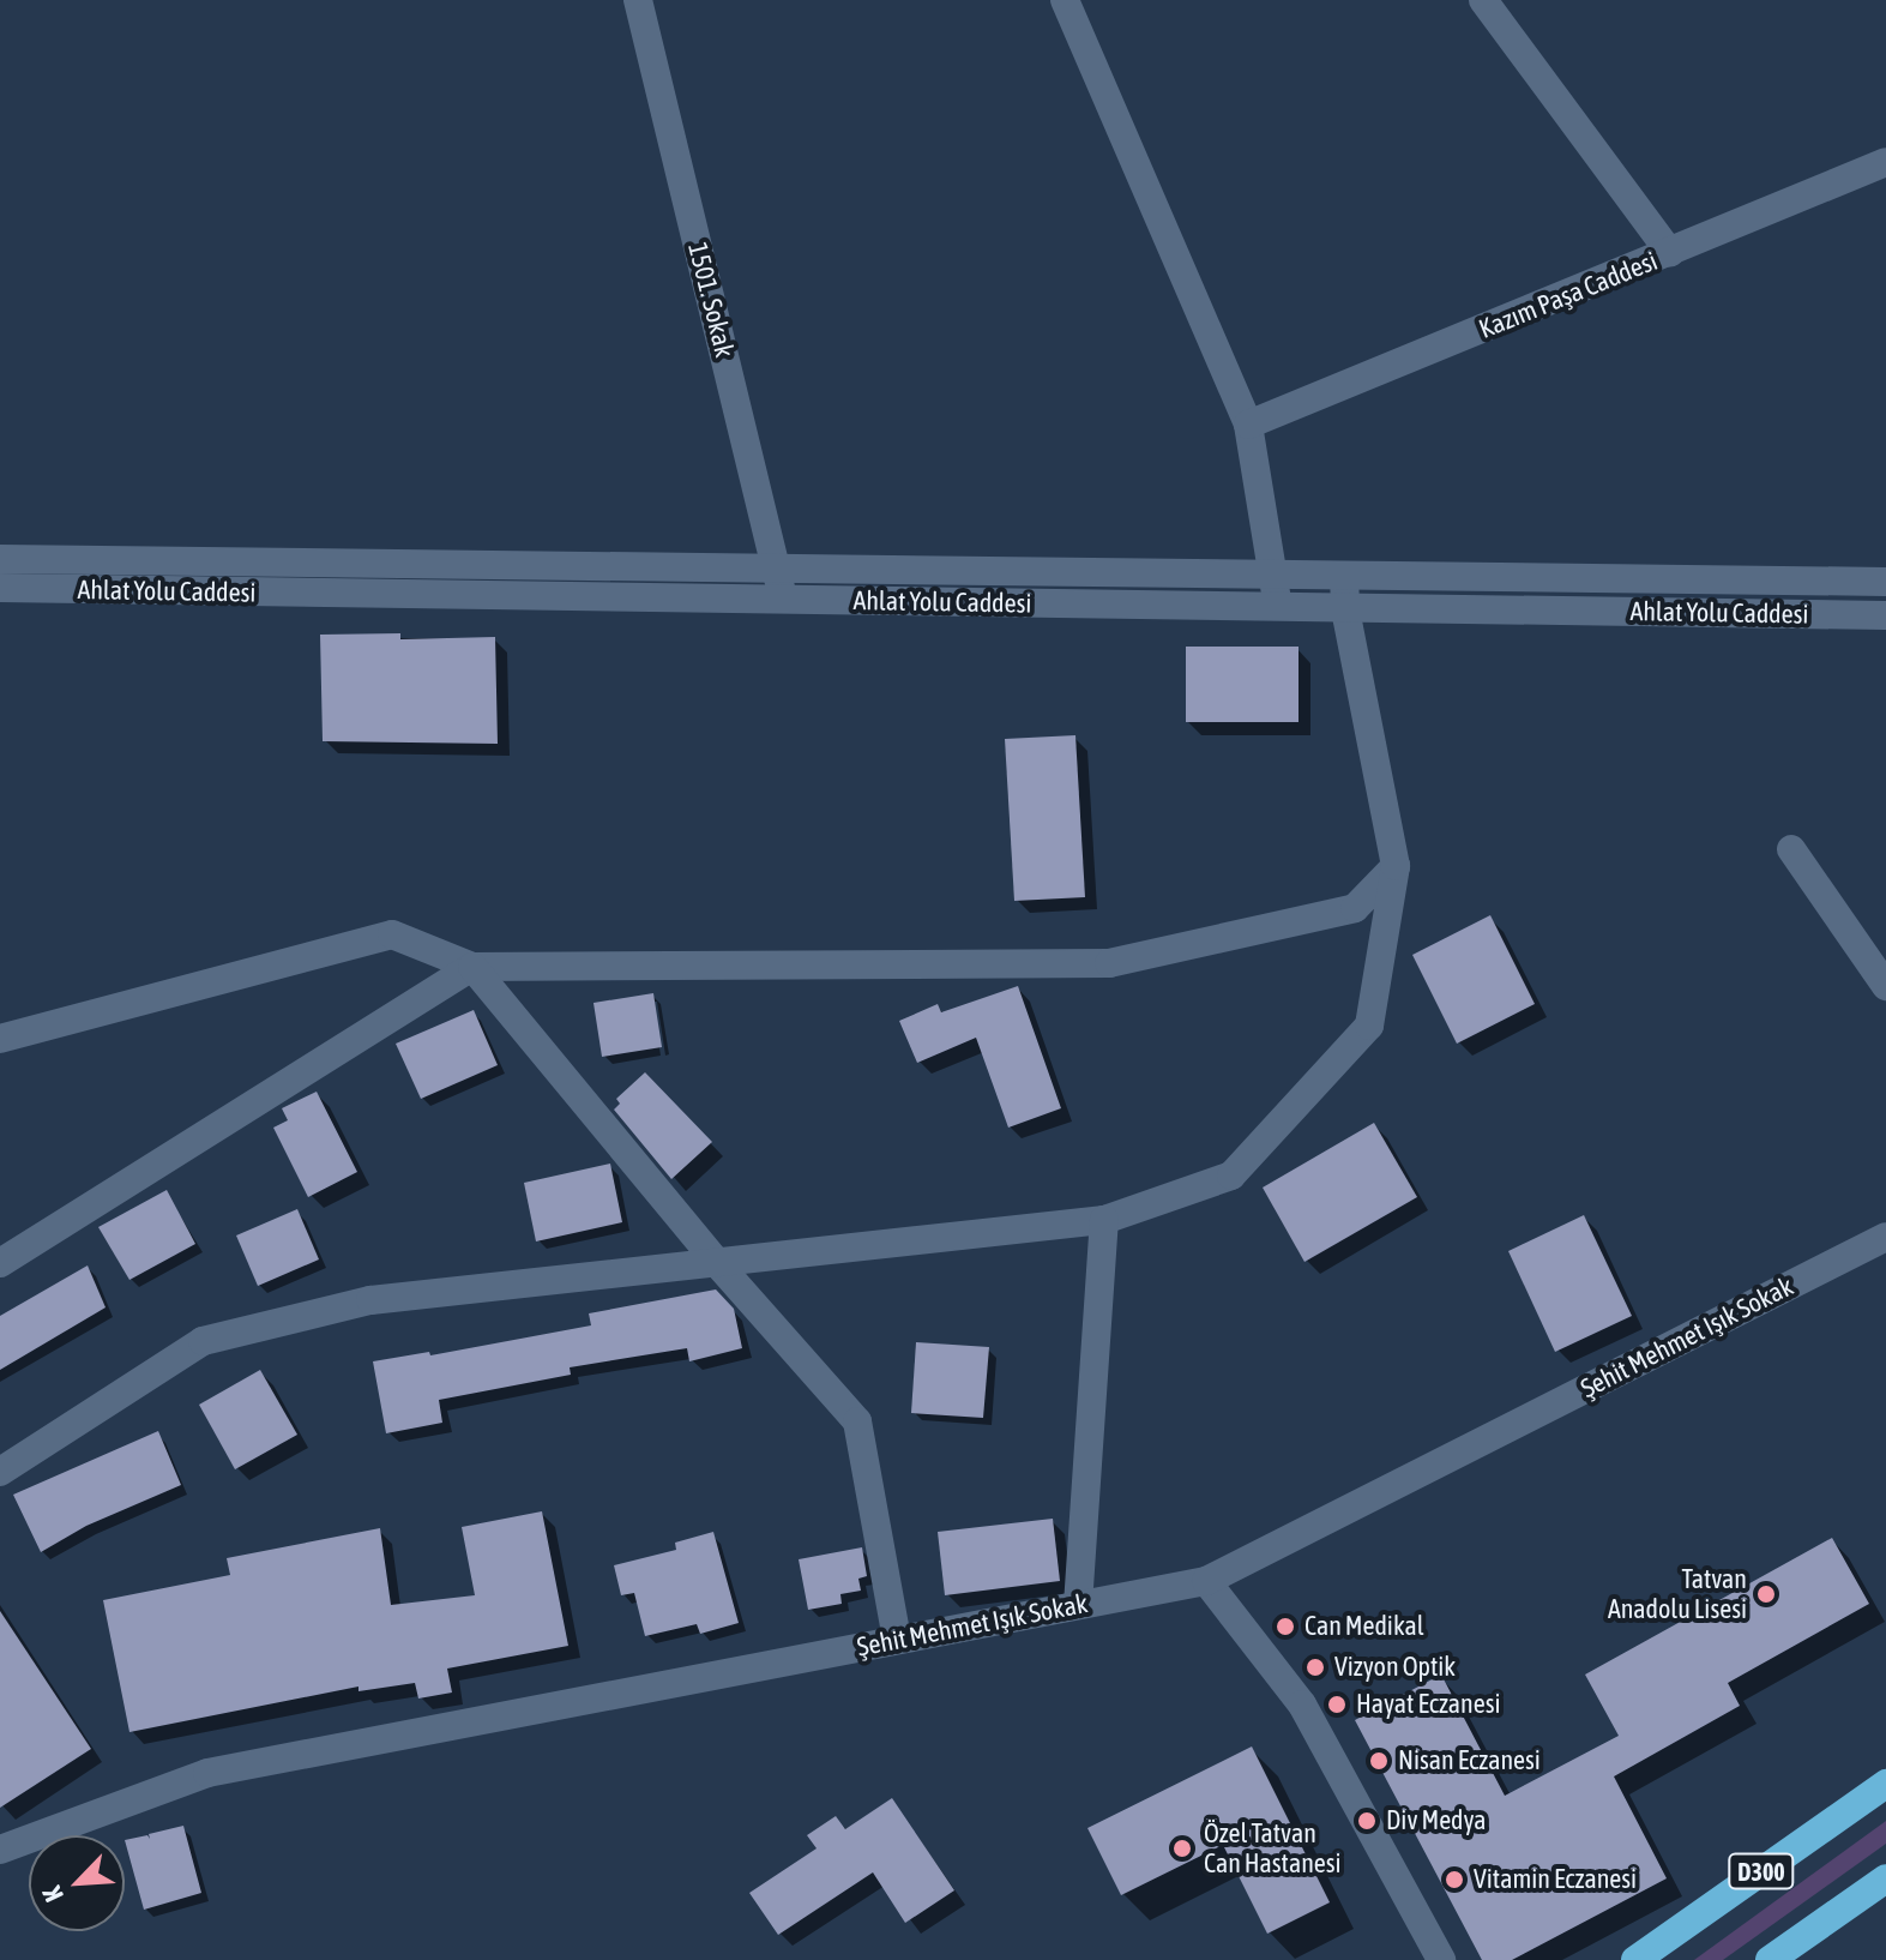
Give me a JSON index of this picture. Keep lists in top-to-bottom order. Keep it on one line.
{"streets":{"highway":["D300"],"street":["Kazım Paşa Caddesi","1501. Sokak","Ahlat Yolu Caddesi","Şehit Mehmet Işık Sokak"]},"crossings":[["1501. Sokak","Ahlat Yolu Caddesi"]],"places":["Tatvan Anadolu Lisesi","Can Medikal","Vizyon Optik","Hayat Eczanesi","Nisan Eczanesi","Div Medya","Özel Tatvan Can Hastanesi","Vitamin Eczanesi"],"north":"bottom left"}
